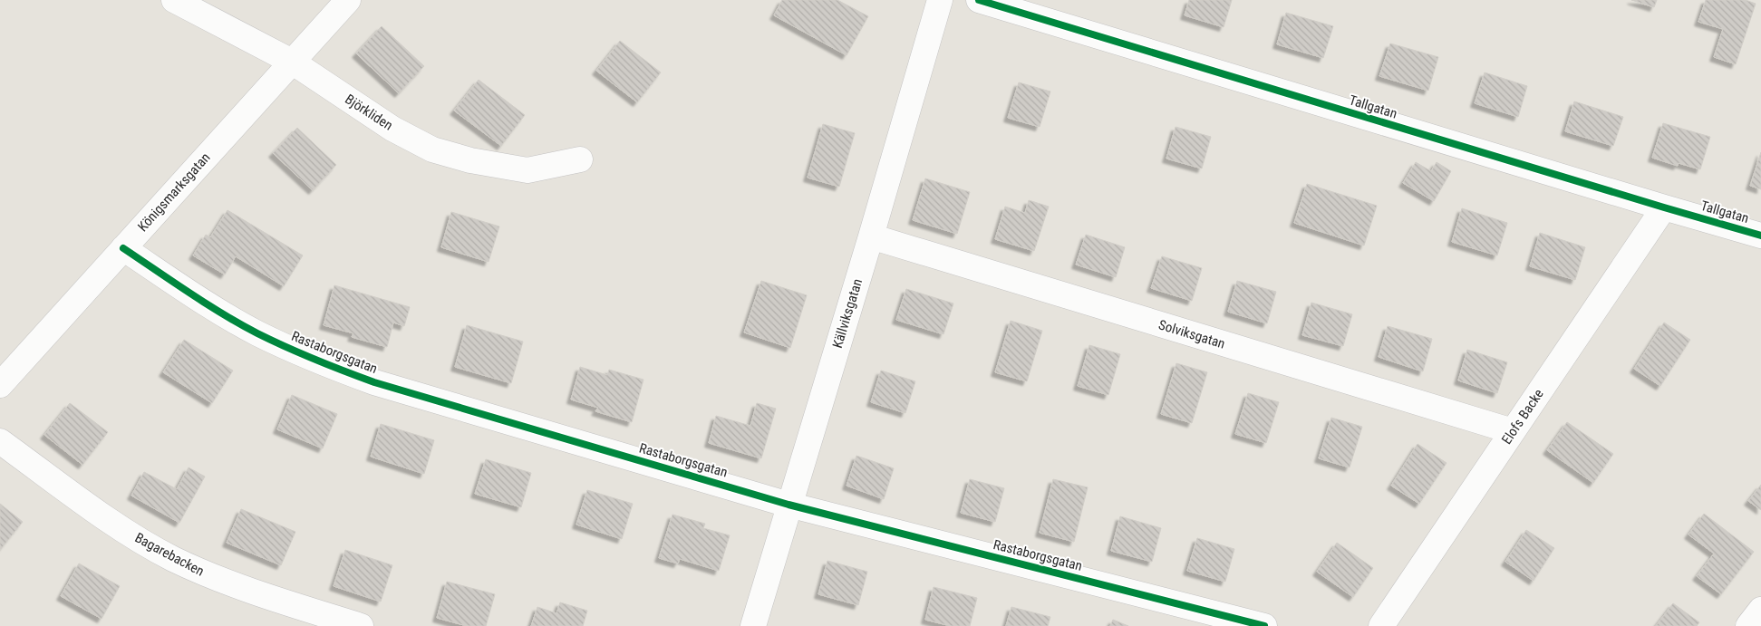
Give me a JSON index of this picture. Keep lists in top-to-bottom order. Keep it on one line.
{"streets":{"street":["Tallgatan","Björkliden","Königsmarksgatan","Källviksgatan","Solviksgatan","Rastaborgsgatan","Elofs Backe","Bagarebacken"]},"crossings":[["Tallgatan","Elofs Backe"],["Björkliden","Königsmarksgatan"],["Königsmarksgatan","Rastaborgsgatan"],["Källviksgatan","Solviksgatan"],["Källviksgatan","Rastaborgsgatan"],["Solviksgatan","Elofs Backe"]]}
